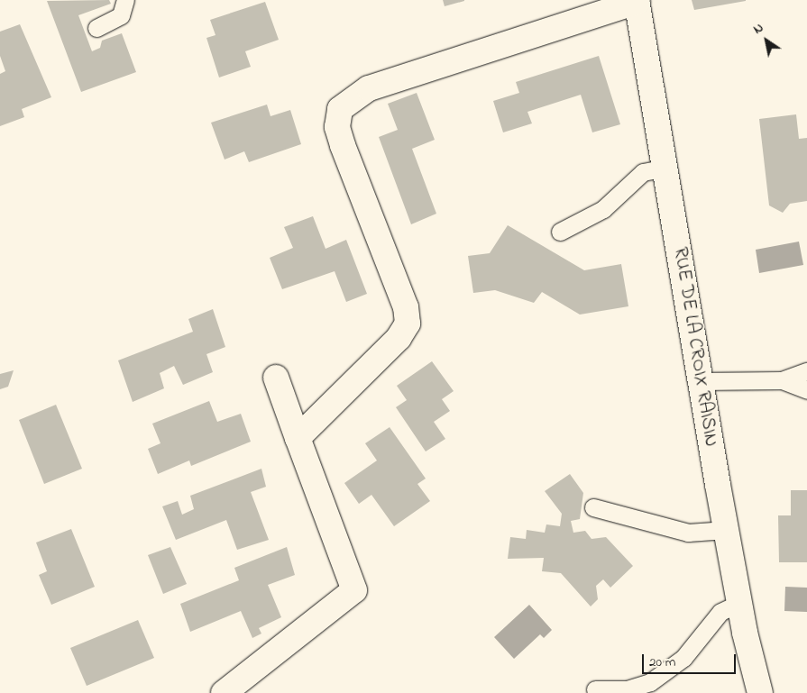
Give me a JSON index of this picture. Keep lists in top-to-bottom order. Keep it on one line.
{"streets":{"street":["RUE DE LA CROIX RAISIN"]},"scale_bar":"20 m","north":"top left"}
